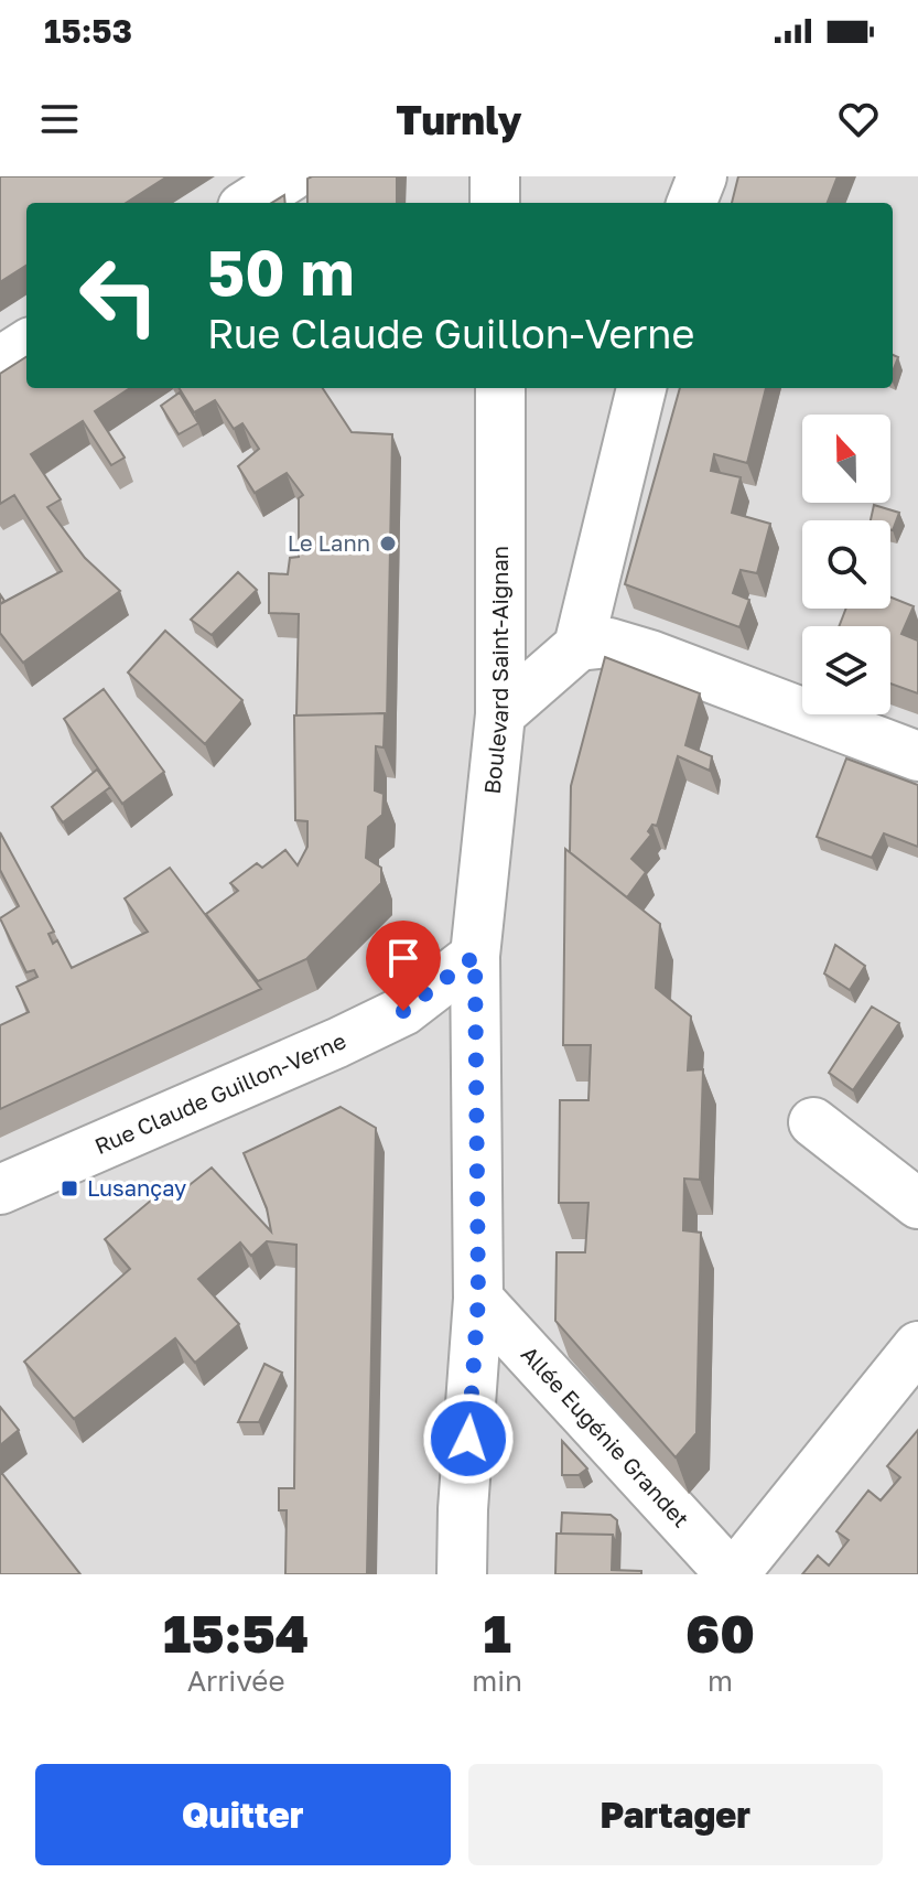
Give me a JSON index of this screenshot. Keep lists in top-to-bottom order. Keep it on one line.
{"streets":{"street":["Boulevard Saint-Aignan","Rue Claude Guillon-Verne","Allée Eugénie Grandet"]},"crossings":[["Boulevard Saint-Aignan","Rue Claude Guillon-Verne"],["Boulevard Saint-Aignan","Allée Eugénie Grandet"]],"places":{"other":["Le Lann"],"transit":["Lusançay"]},"north":"top","page":{"status":"15:53","header":"Turnly","turn":["50 m","Rue Claude Guillon-Verne"],"eta":["15:54","Arrivée","1","min","60","m"],"buttons":["Quitter","Partager"]}}
